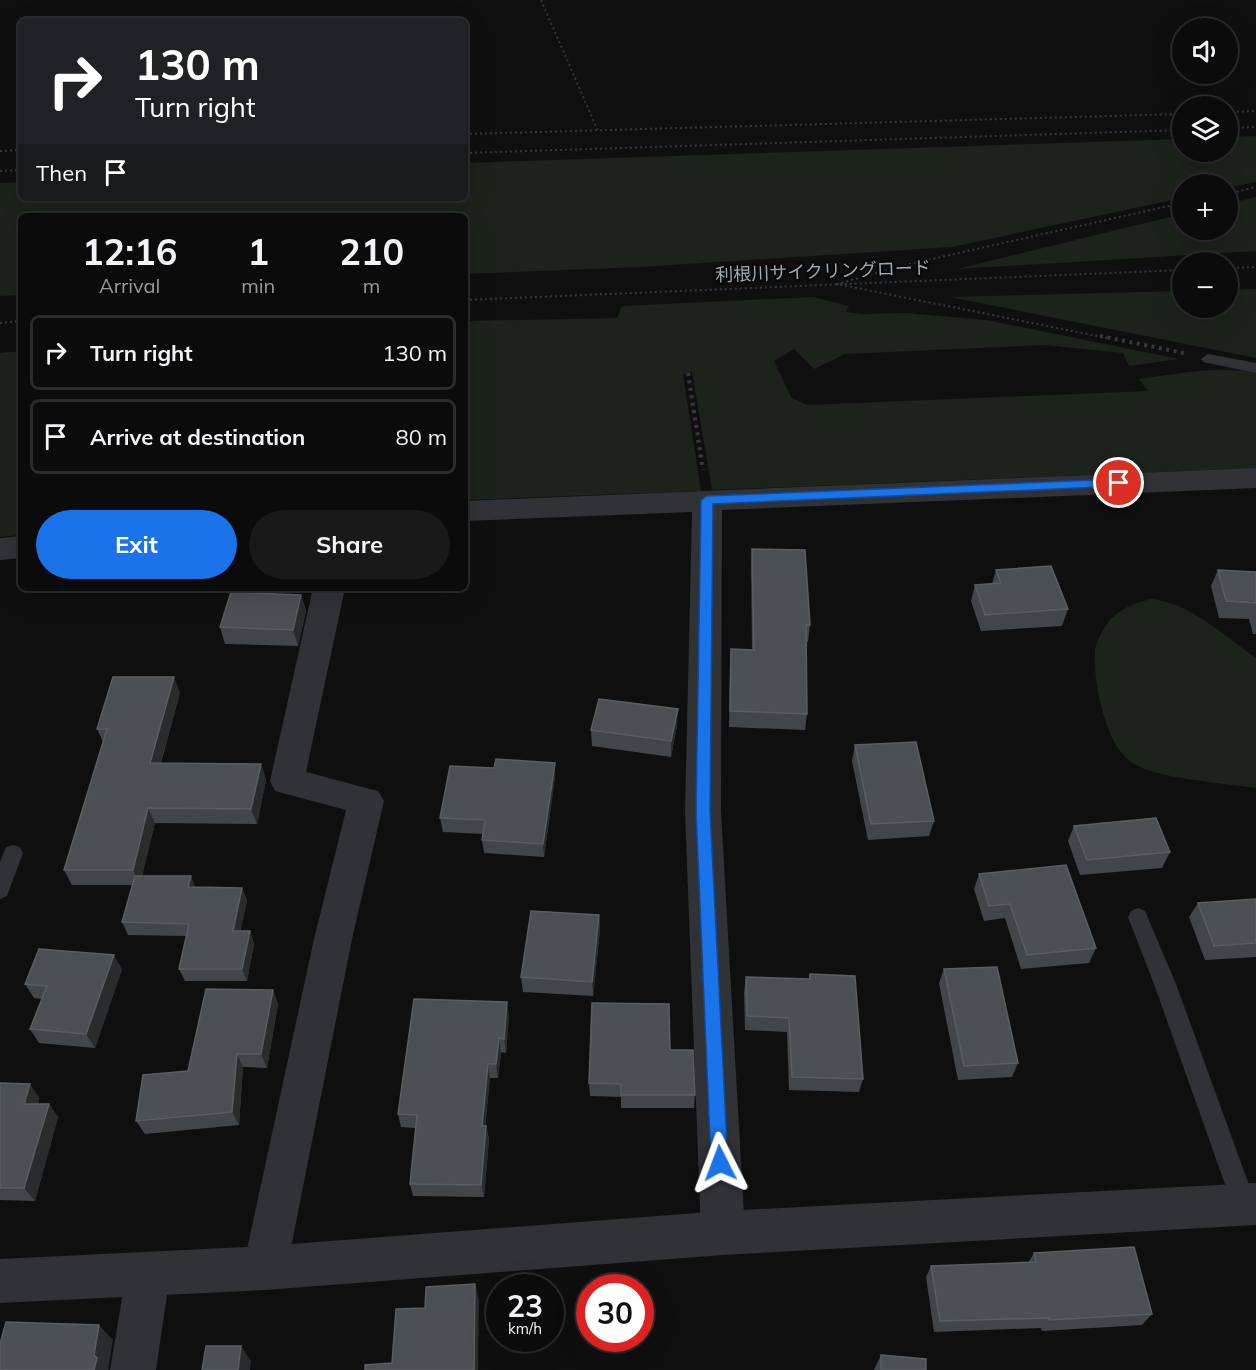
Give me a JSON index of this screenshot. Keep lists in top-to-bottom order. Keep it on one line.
{"streets":{"path":["利根川サイクリングロード"]},"page":{"map_buttons":["+","−"],"turn":["130 m","Turn right"],"then":"Then","eta":["12:16","Arrival","1","min","210","m"],"list":[{"name":"Turn right","value":"130 m"},{"name":"Arrive at destination","value":"80 m"}],"buttons":["Exit","Share"],"speed":"23 km/h","limit":"30"}}
